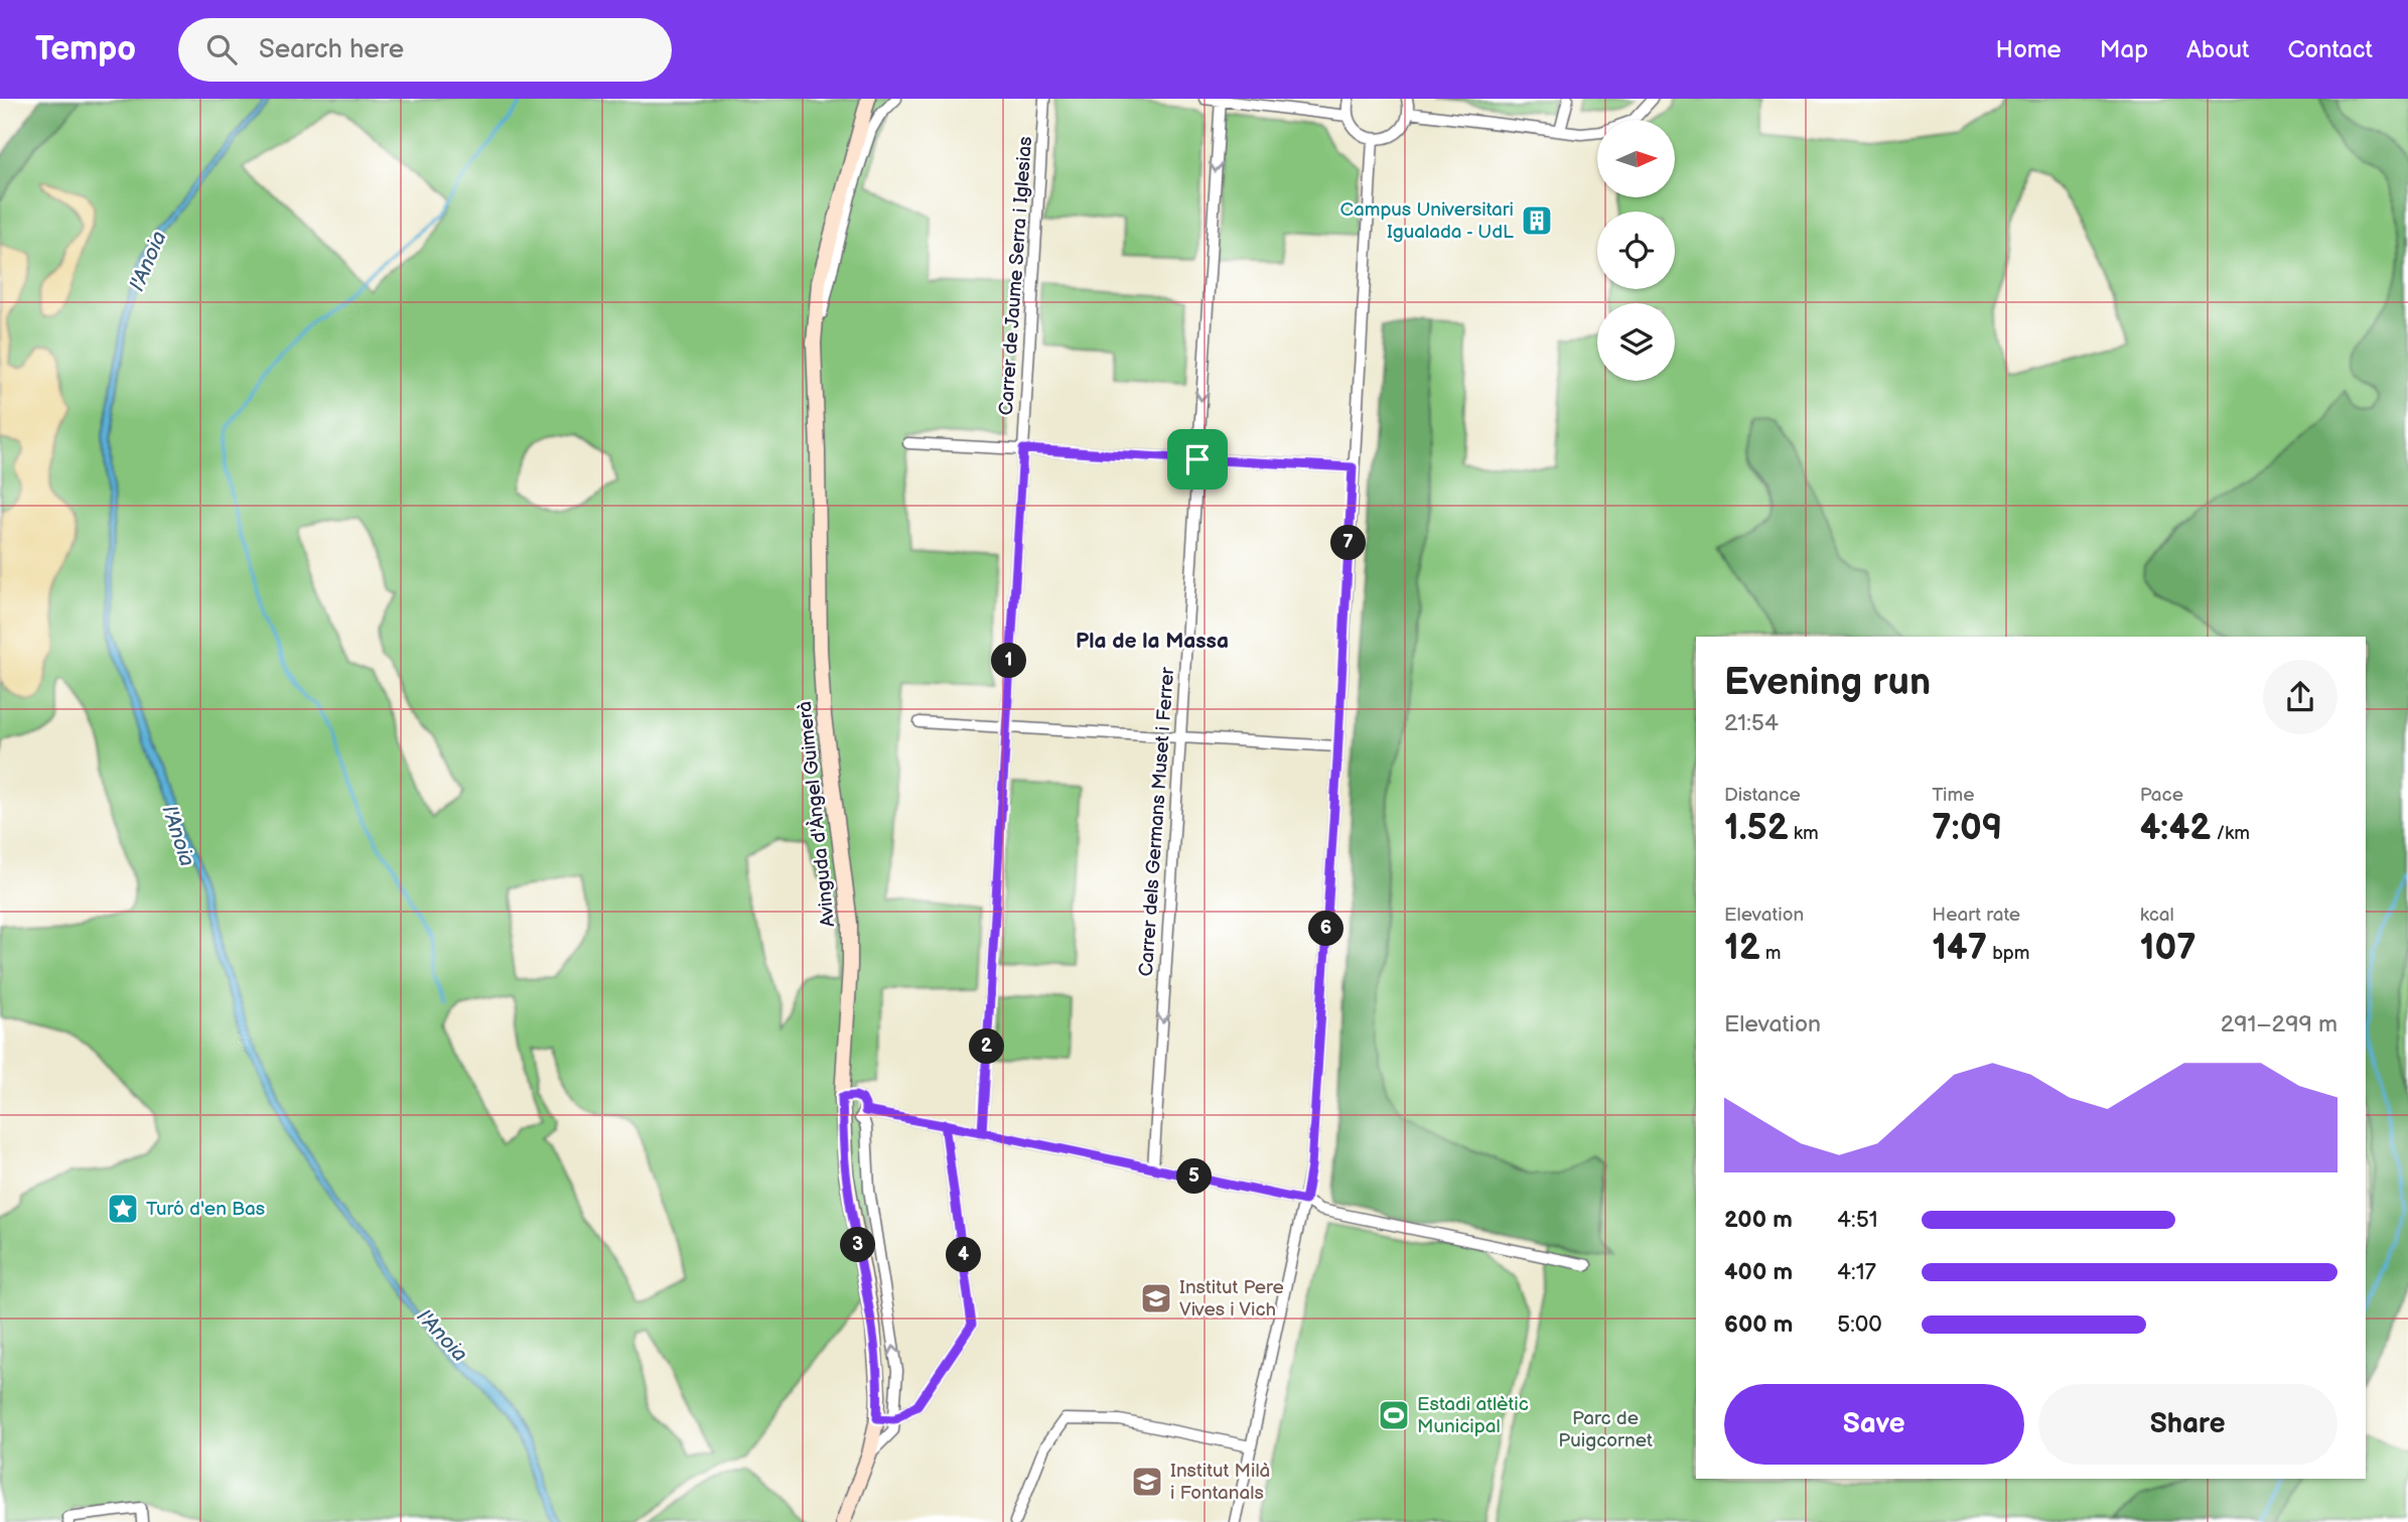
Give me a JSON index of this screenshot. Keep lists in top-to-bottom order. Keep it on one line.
{"streets":{"street":["Carrer de Jaume Serra i Iglesias","Avinguda d'Àngel Guimerà","Carrer dels Germans Muset i Ferrer"]},"one_way":["Carrer dels Germans Muset i Ferrer"],"districts":["Pla de la Massa"],"water":["l'Anoia"],"parks":["Parc de Puigcornet"],"places":{"building":["Campus Universitari Igualada - UdL"],"place":["Turó d'en Bas"],"school or university":["Institut Pere Vives i Vich","Institut Milà i Fontanals"],"sports":["Estadi atlètic Municipal"]},"north":"right","page":{"header":"Tempo","search":"Search here","nav":["Home","Map","About","Contact"],"pins":["7","1","6","2","5","3","4"],"heading":["Evening run","21:54"],"stats":[["Distance","1.52 km"],["Time","7:09"],["Pace","4:42 /km"],["Elevation","12 m"],["Heart rate","147 bpm"],["kcal","107"]],"chart":["Elevation","291–299 m"],"list":[{"name":"200 m","note":"4:51"},{"name":"400 m","note":"4:17"},{"name":"600 m","note":"5:00"}],"buttons":["Save","Share"]}}
